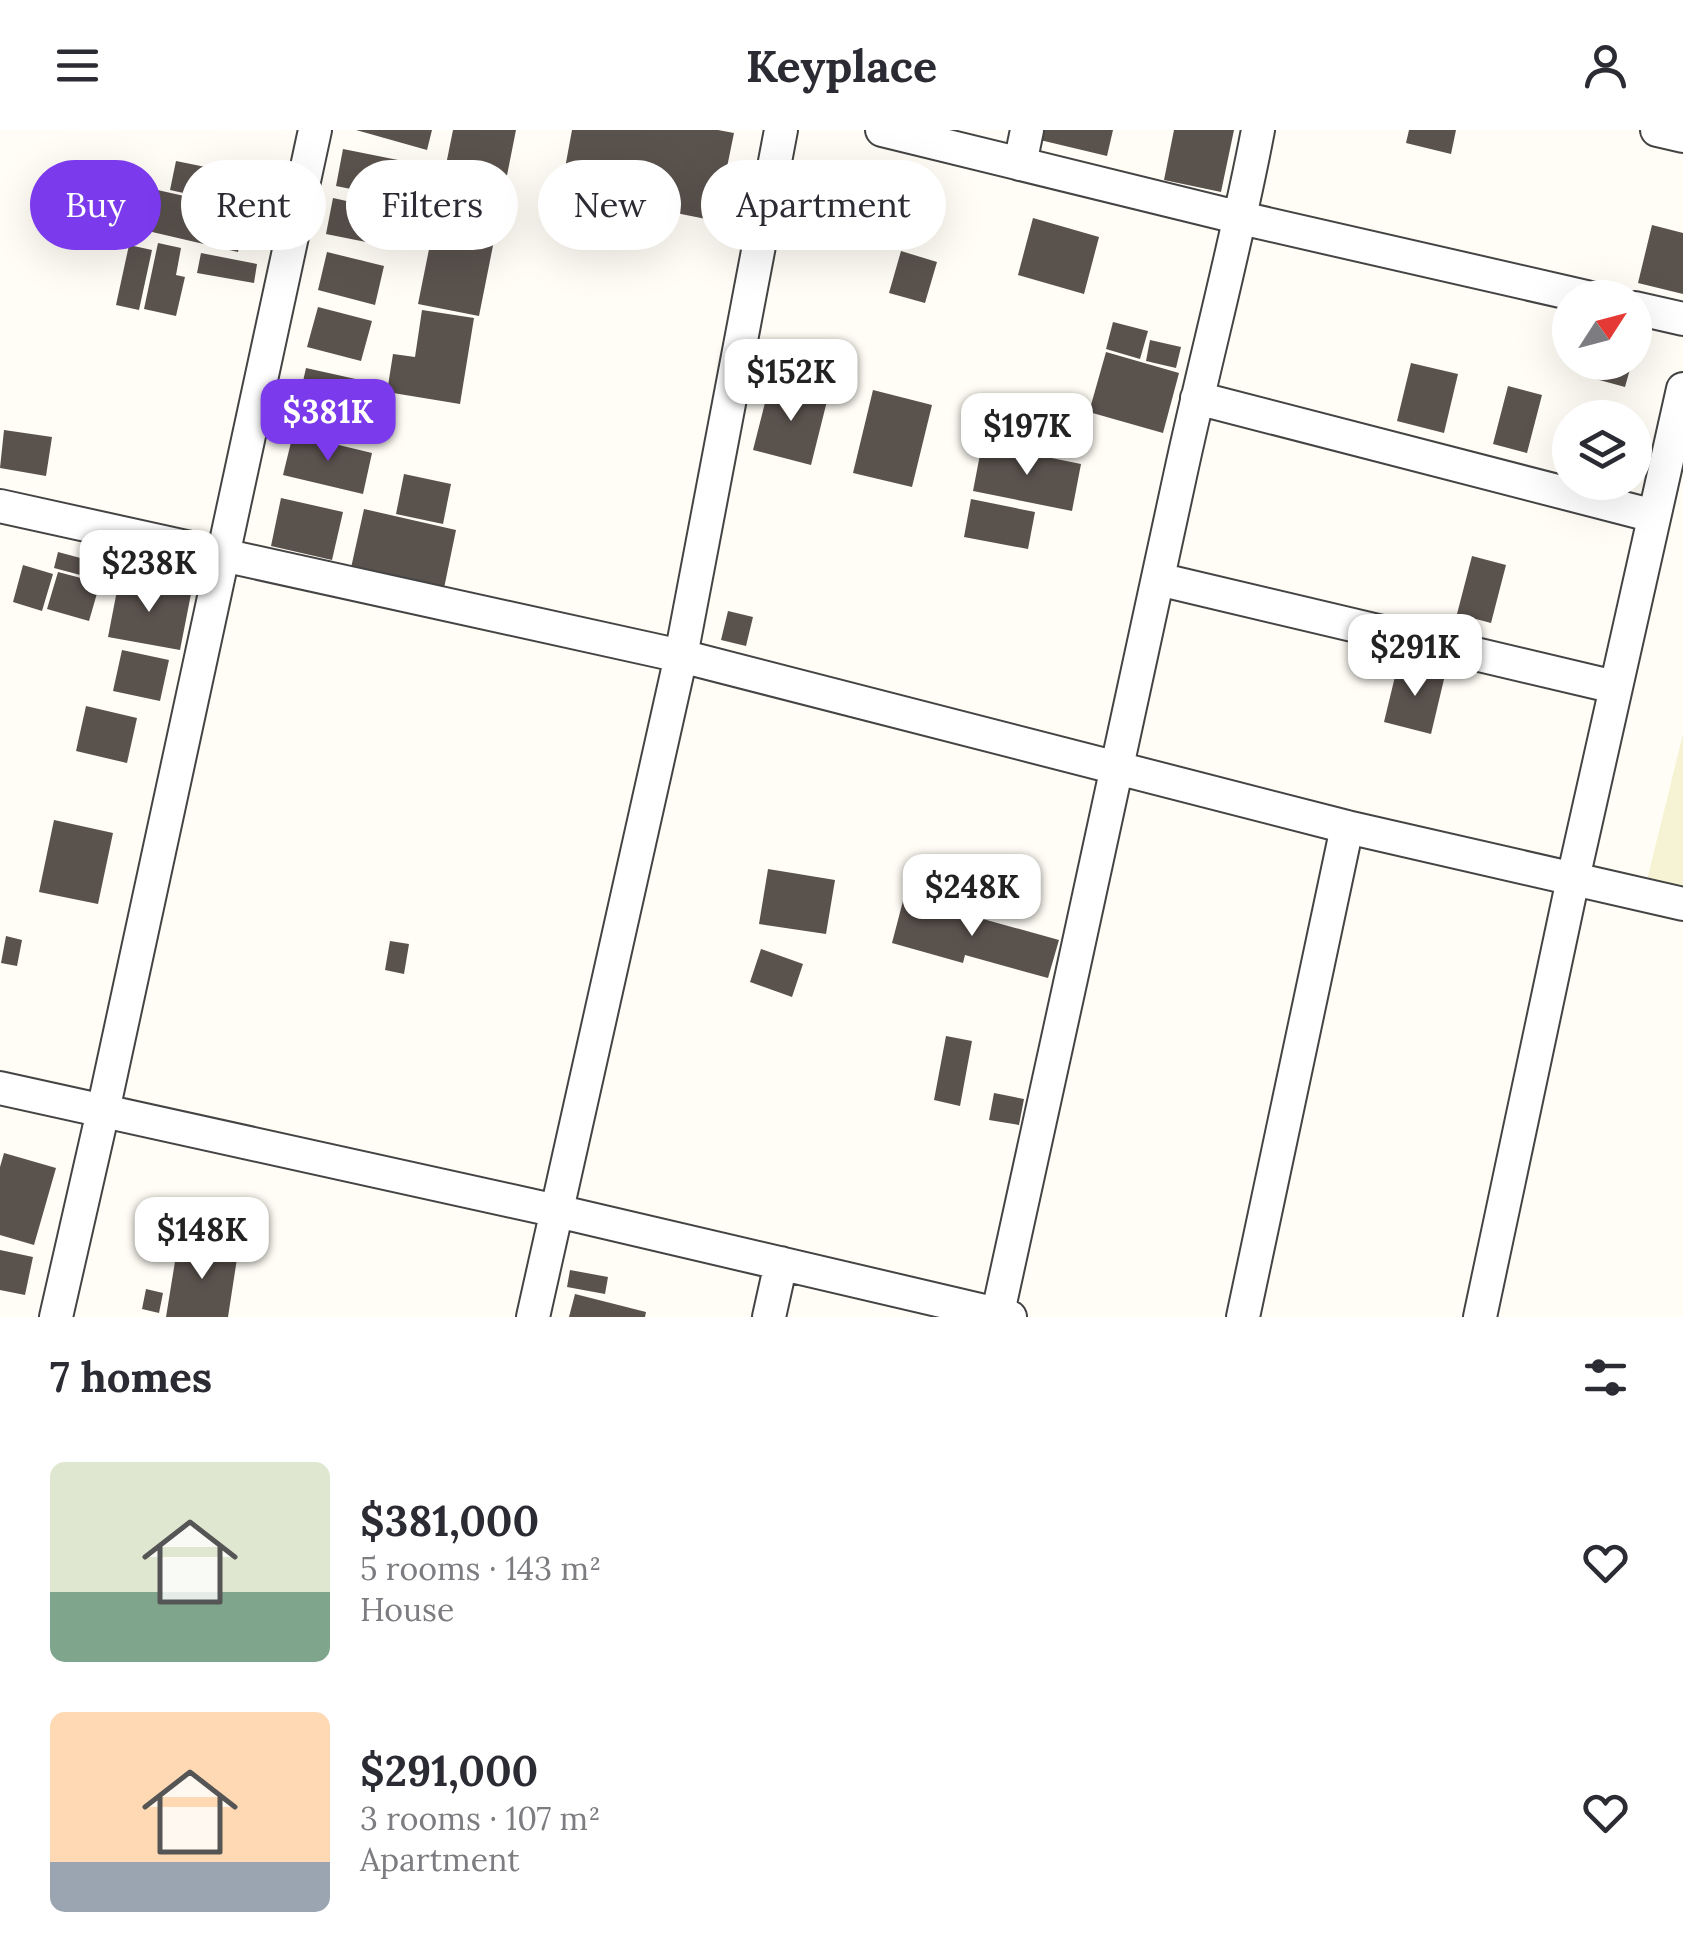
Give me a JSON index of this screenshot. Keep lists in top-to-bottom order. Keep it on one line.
{"north":"top right","page":{"header":"Keyplace","chip":["Buy","Rent","Filters","New","Apartment"],"price":["$152K","$381K","$197K","$238K","$291K","$248K","$148K"],"heading":"7 homes","list":[{"name":"$381,000","note":"5 rooms · 143 m² · House"},{"name":"$291,000","note":"3 rooms · 107 m² · Apartment"}]}}
